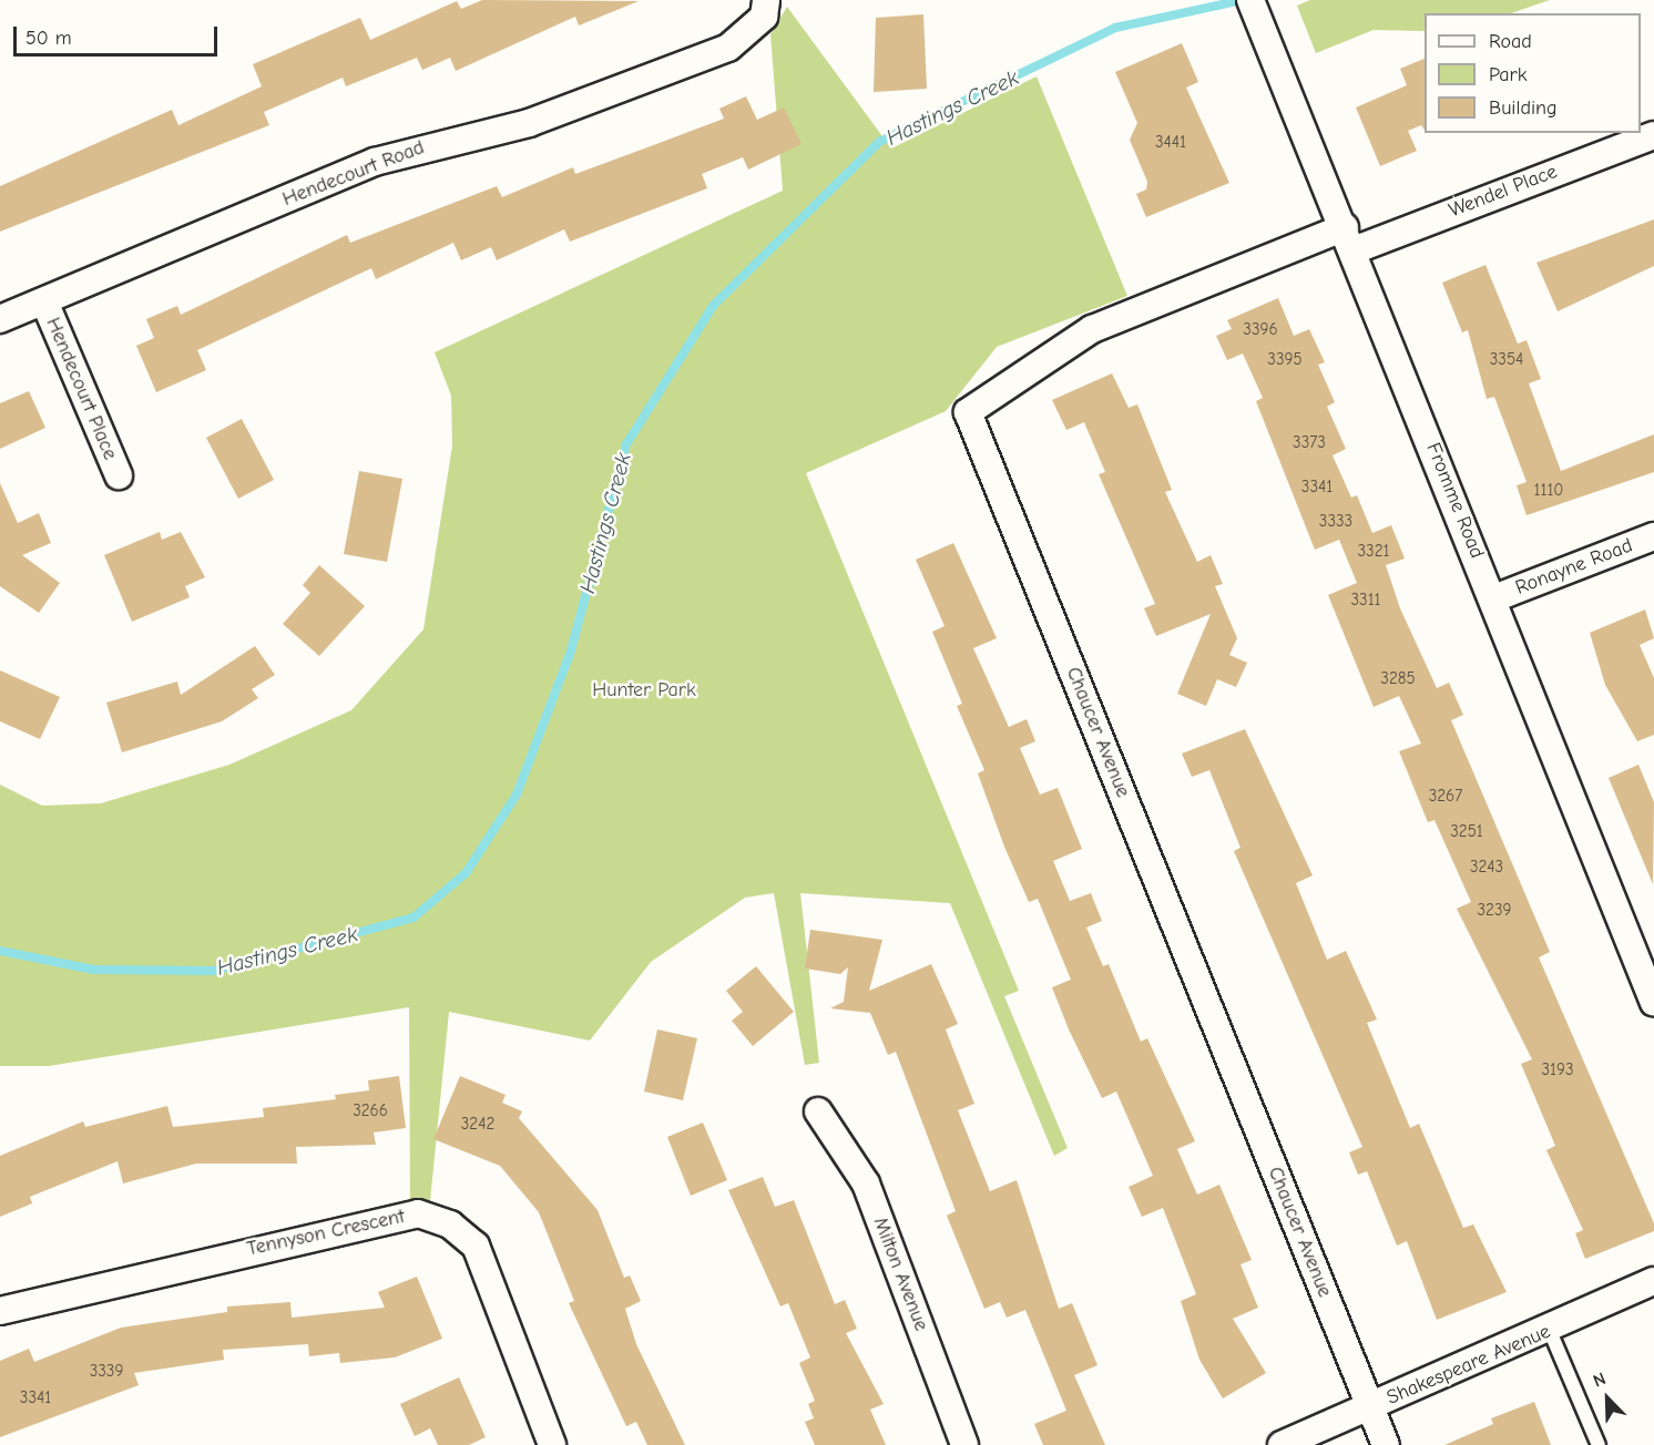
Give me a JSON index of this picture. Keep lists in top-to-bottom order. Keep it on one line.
{"streets":{"street":["Hendecourt Road","Wendel Place","Hendecourt Place","Fromme Road","Ronayne Road","Chaucer Avenue","Tennyson Crescent","Milton Avenue","Shakespeare Avenue"]},"crossings":[["Hendecourt Road","Hendecourt Place"],["Wendel Place","Fromme Road"],["Wendel Place","Chaucer Avenue"],["Fromme Road","Ronayne Road"],["Fromme Road","Chaucer Avenue"],["Chaucer Avenue","Shakespeare Avenue"]],"water":["Hastings Creek"],"parks":["Hunter Park"],"house_numbers":["3441","3396","3395","3354","3373","3341","1110","3333","3321","3311","3285","3267","3251","3243","3239","3193","3266","3242","3339","3341"],"legend":["Road","Park","Building"],"scale_bar":"50 m","north":"top left"}
